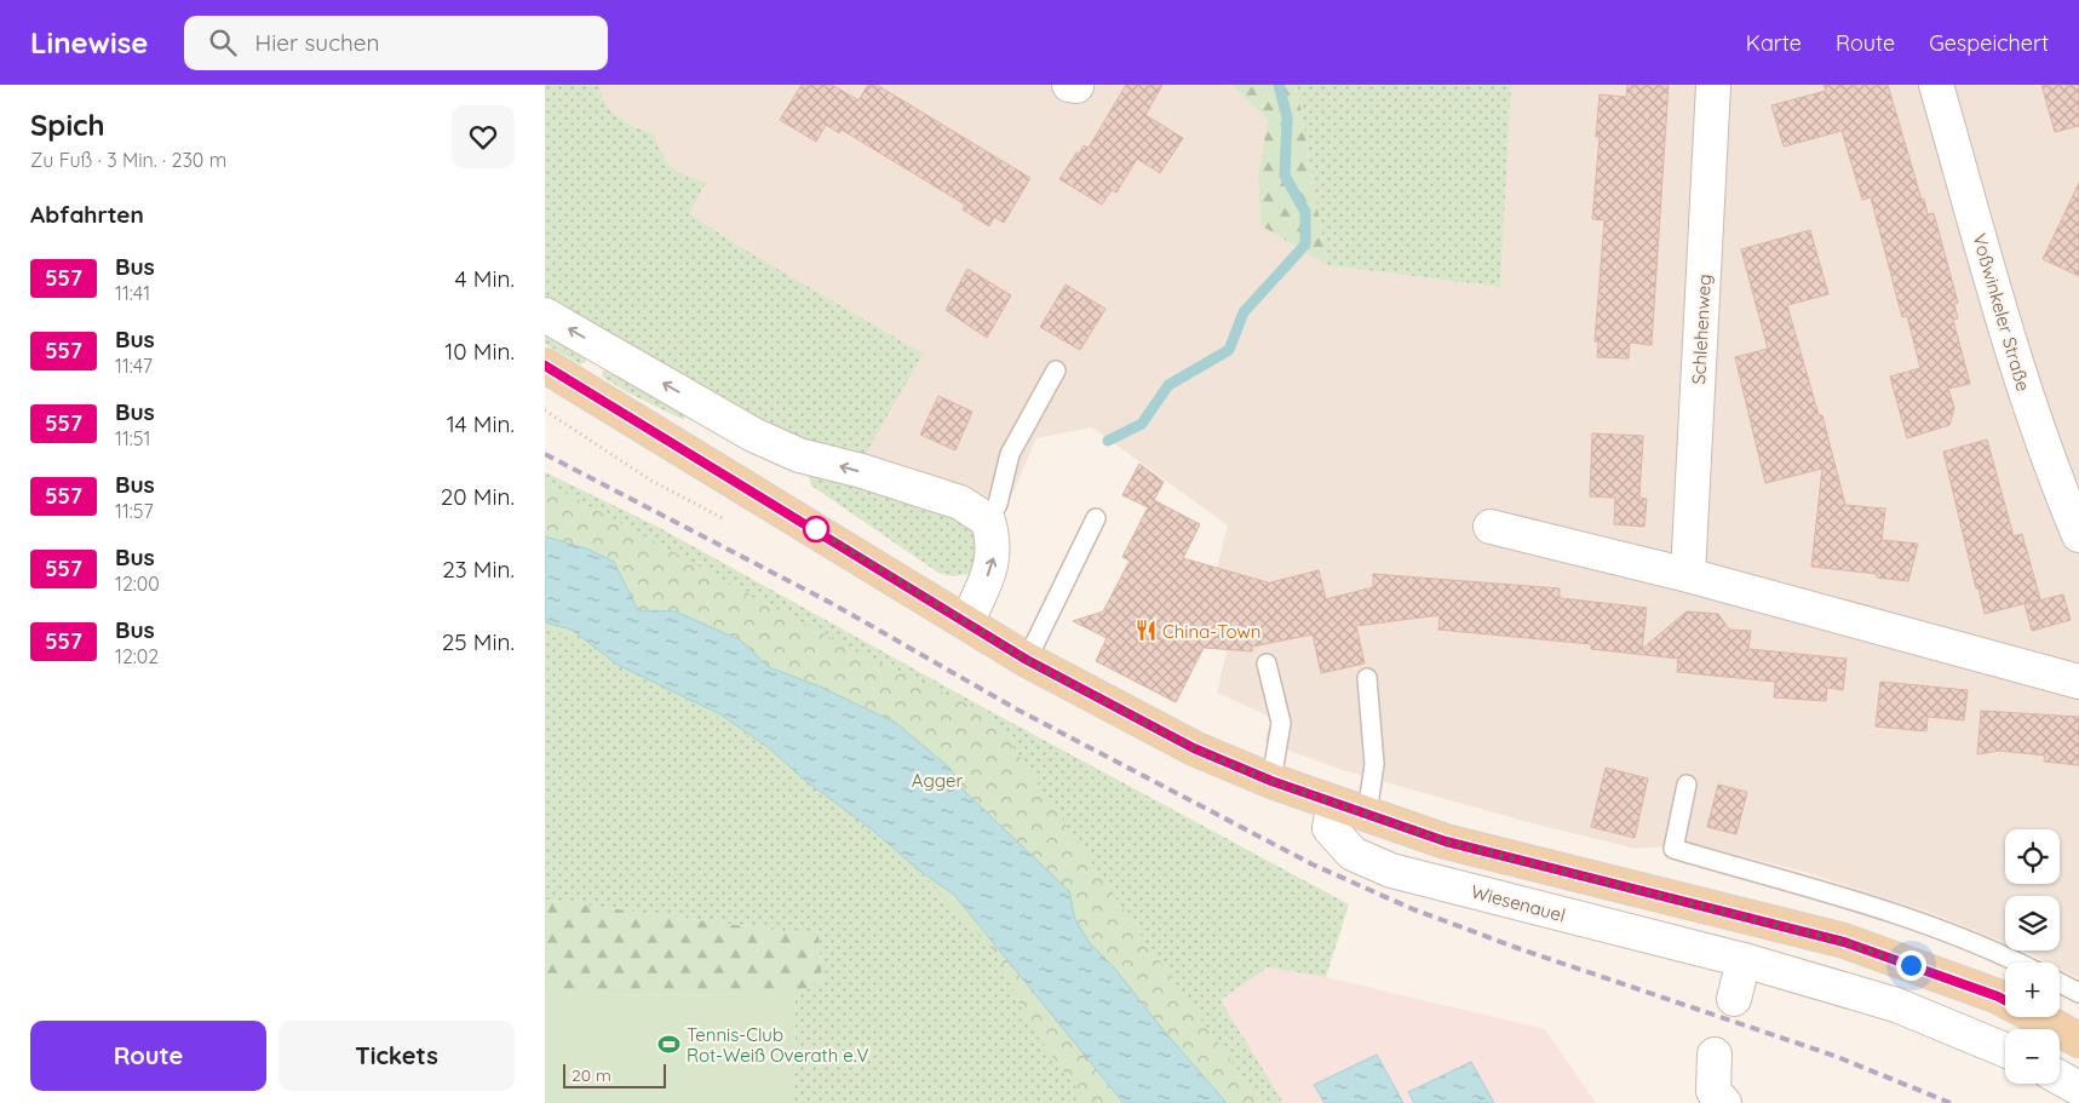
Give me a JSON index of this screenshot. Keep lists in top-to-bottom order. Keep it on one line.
{"streets":{"street":["Voßwinkeler Straße","Schlehenweg","Wiesenauel"]},"parks":["Agger"],"places":{"restaurant":["China-Town"],"sports":["Tennis-Club Rot-Weiß Overath e.V"]},"lines":["bus line 557"],"scale_bar":"20 m","page":{"header":"Linewise","search":"Hier suchen","nav":["Karte","Route","Gespeichert"],"heading":[["Spich","Zu Fuß · 3 Min. · 230 m"],"Abfahrten"],"list":[{"mark":"557","name":"Bus","note":"11:41","value":"4 Min."},{"mark":"557","name":"Bus","note":"11:47","value":"10 Min."},{"mark":"557","name":"Bus","note":"11:51","value":"14 Min."},{"mark":"557","name":"Bus","note":"11:57","value":"20 Min."},{"mark":"557","name":"Bus","note":"12:00","value":"23 Min."},{"mark":"557","name":"Bus","note":"12:02","value":"25 Min."}],"map_buttons":["+","−"],"buttons":["Route","Tickets"],"scale":"20 m"}}
